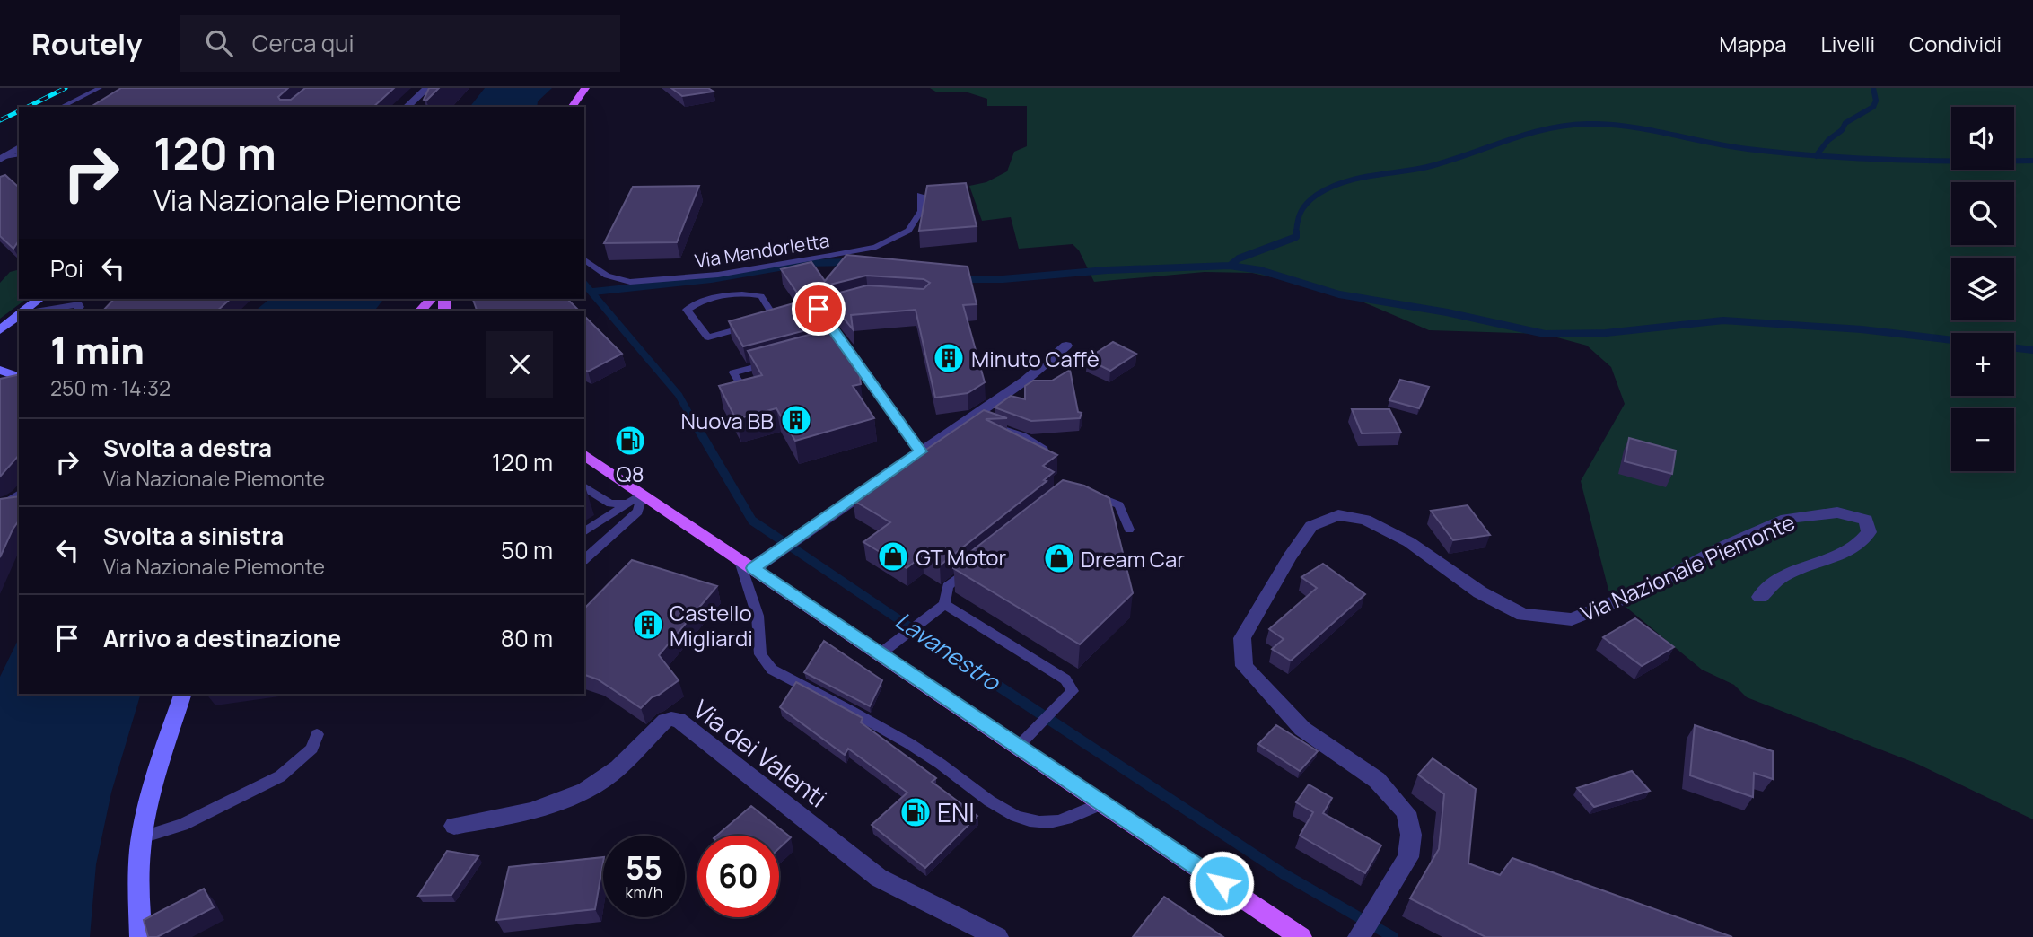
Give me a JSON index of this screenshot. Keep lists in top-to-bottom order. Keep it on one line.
{"streets":{"street":["Via Nazionale Piemonte","Via dei Valenti"],"lane":["Via Mandorletta"]},"water":["Lavanestro"],"places":{"building":["Minuto Caffè","Nuova BB","Castello Migliardi"],"fuel station":["Q8","ENI"],"shop":["GT Motor","Dream Car"]},"page":{"header":"Routely","search":"Cerca qui","nav":["Mappa","Livelli","Condividi"],"map_buttons":["+","−"],"turn":["120 m","Via Nazionale Piemonte"],"then":"Poi","heading":["1 min","250 m · 14:32"],"list":[{"name":"Svolta a destra","note":"Via Nazionale Piemonte","value":"120 m"},{"name":"Svolta a sinistra","note":"Via Nazionale Piemonte","value":"50 m"},{"name":"Arrivo a destinazione","value":"80 m"}],"speed":"55 km/h","limit":"60"}}
